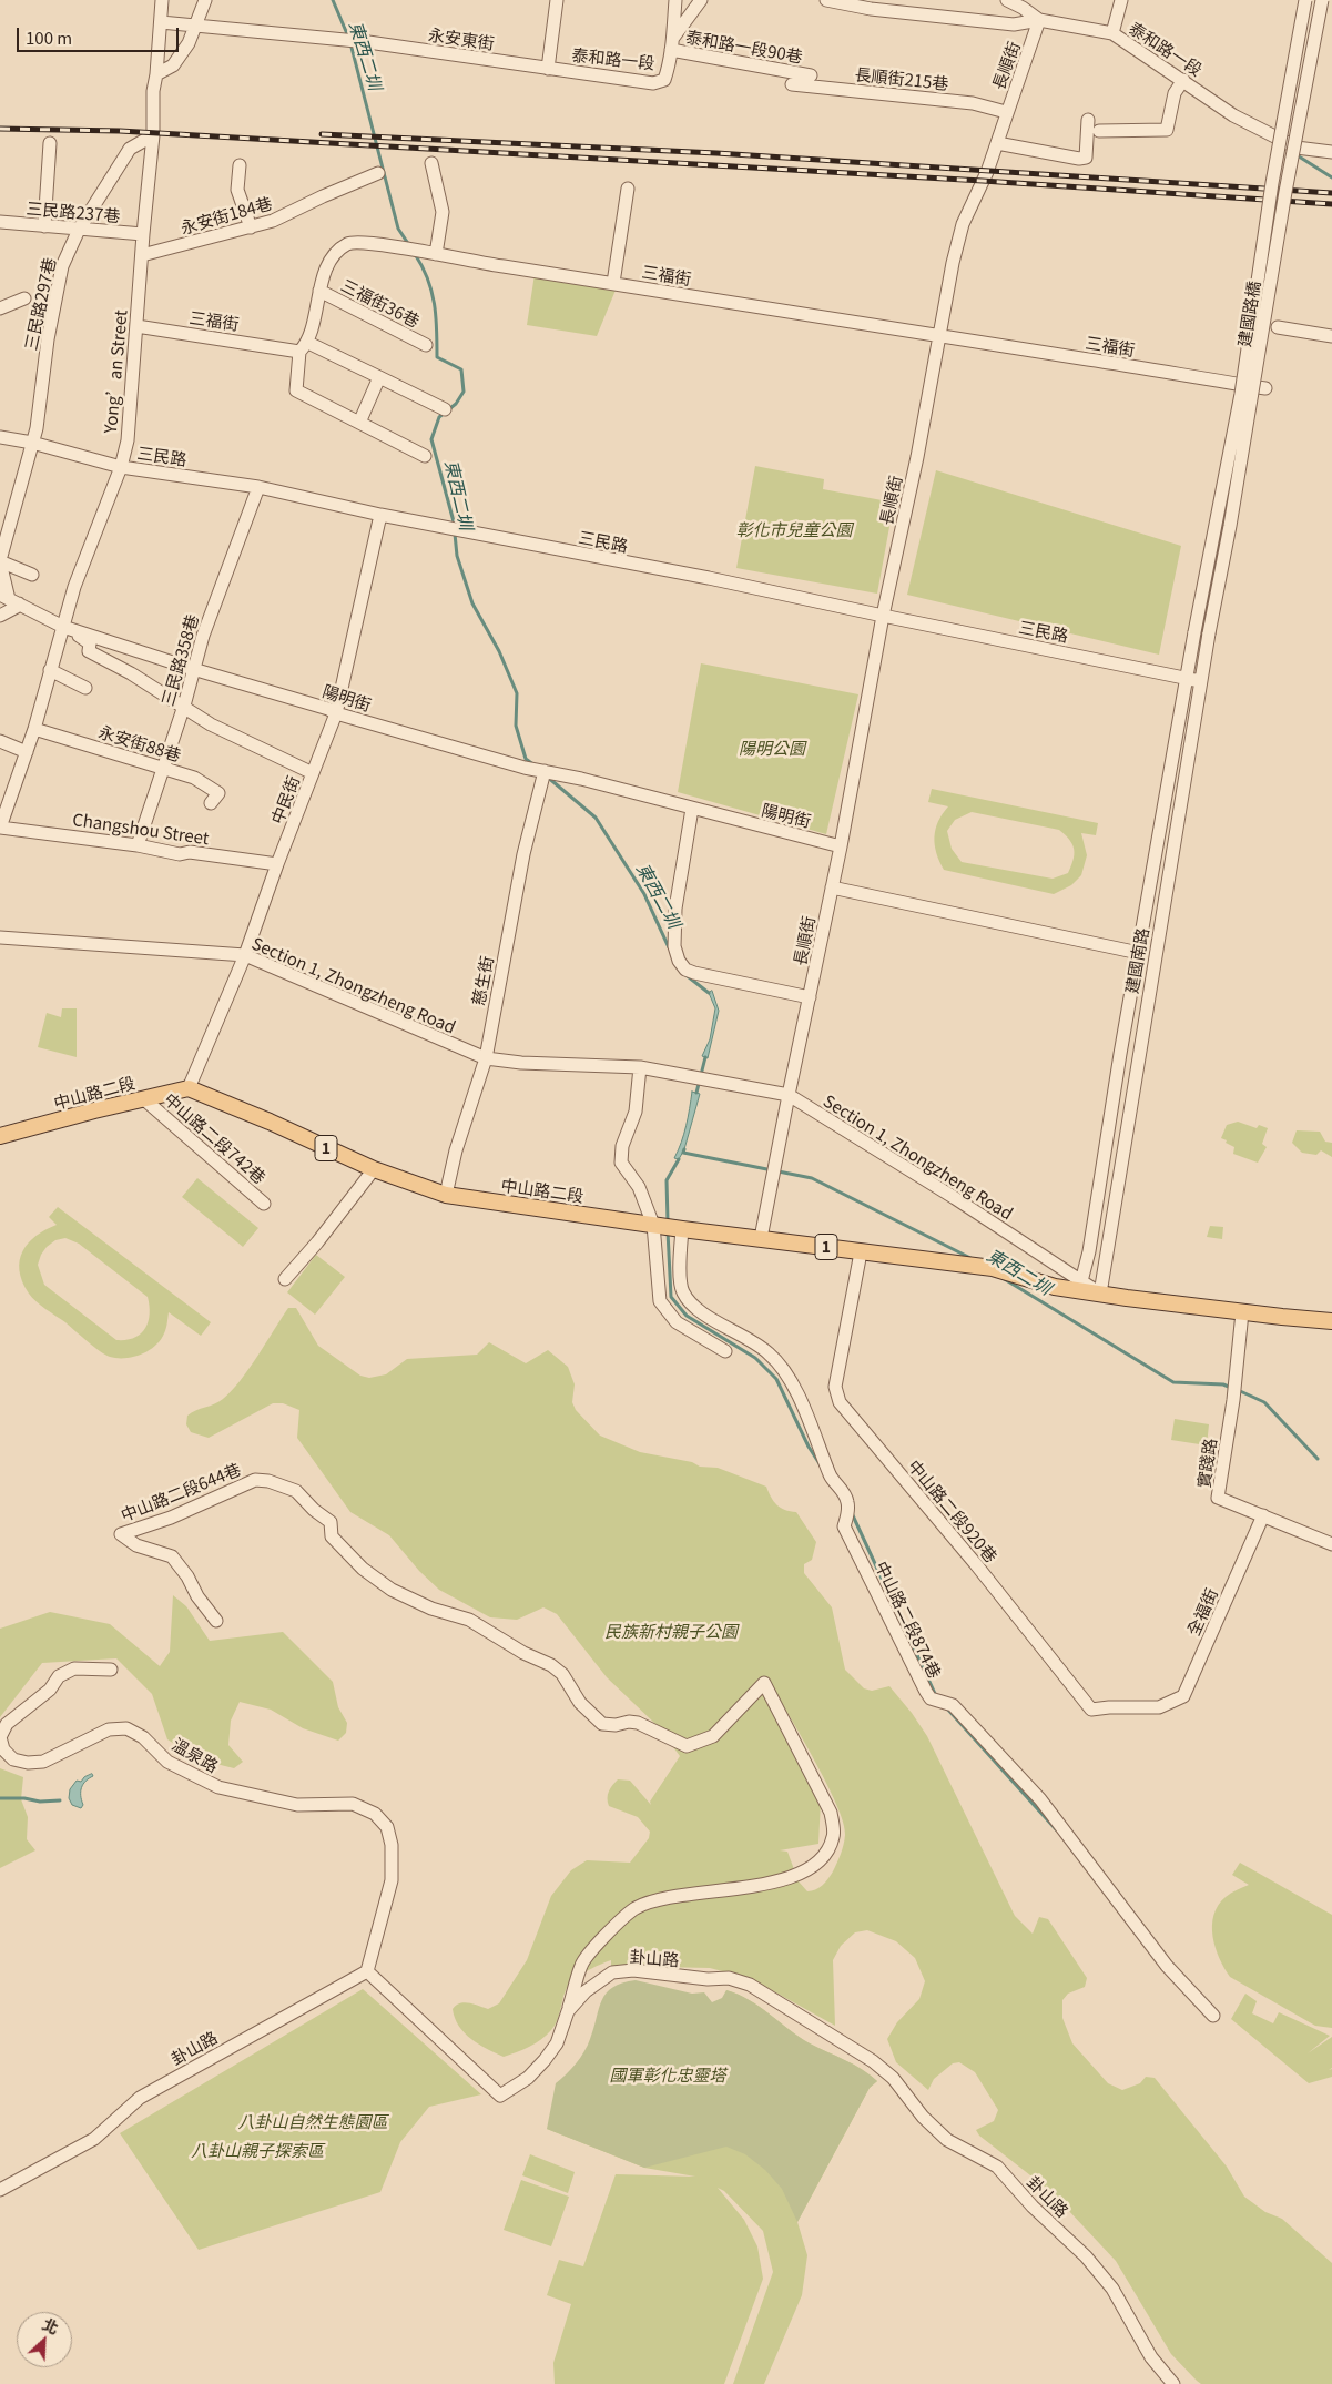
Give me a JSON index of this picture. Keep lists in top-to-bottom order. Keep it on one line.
{"streets":{"main road":["中山路二段","1"],"street":["永安東街","泰和路一段90巷","泰和路一段","長順街","長順街215巷","三民路237巷","永安街184巷","三福街","三福街36巷","三民路297巷","建國路橋","Yong’an Street","三民路","三民路358巷","陽明街","永安街88巷","中民街","Changshou Street","建國南路","慈生街","Section 1, Zhongzheng Road","中山路二段742巷","實踐路","中山路二段644巷","中山路二段920巷","全福街","中山路二段874巷","溫泉路","卦山路"]},"crossings":[["永安東街","泰和路一段"],["泰和路一段90巷","泰和路一段"],["泰和路一段","長順街"],["長順街","長順街215巷"],["長順街","三福街"],["長順街","三民路"],["長順街","陽明街"],["長順街","Section 1, Zhongzheng Road"],["長順街","中山路二段"],["三民路237巷","三民路297巷"],["三民路237巷","Yong’an Street"],["永安街184巷","Yong’an Street"],["三福街","三福街36巷"],["三福街","Yong’an Street"],["三民路297巷","Yong’an Street"],["三民路297巷","三民路"],["建國路橋","建國南路"],["Yong’an Street","三民路"],["Yong’an Street","陽明街"],["Yong’an Street","永安街88巷"],["Yong’an Street","Changshou Street"],["三民路","三民路358巷"],["三民路","中民街"],["三民路","建國南路"],["三民路358巷","陽明街"],["三民路358巷","永安街88巷"],["三民路358巷","Changshou Street"],["陽明街","中民街"],["陽明街","慈生街"],["中民街","Changshou Street"],["中民街","Section 1, Zhongzheng Road"],["中民街","中山路二段"],["建國南路","Section 1, Zhongzheng Road"],["建國南路","中山路二段"],["建國南路","1"],["慈生街","Section 1, Zhongzheng Road"],["慈生街","中山路二段"],["Section 1, Zhongzheng Road","中山路二段"],["中山路二段","中山路二段742巷"],["中山路二段","1"],["中山路二段","中山路二段920巷"],["中山路二段","中山路二段874巷"],["1","實踐路"],["實踐路","全福街"],["中山路二段644巷","卦山路"],["中山路二段920巷","全福街"],["溫泉路","卦山路"]],"water":["東西二圳"],"parks":["彰化市兒童公園","陽明公園","民族新村親子公園","國軍彰化忠靈塔","八卦山自然生態園區","八卦山親子探索區"],"scale_bar":"100 m","north":"top right"}
